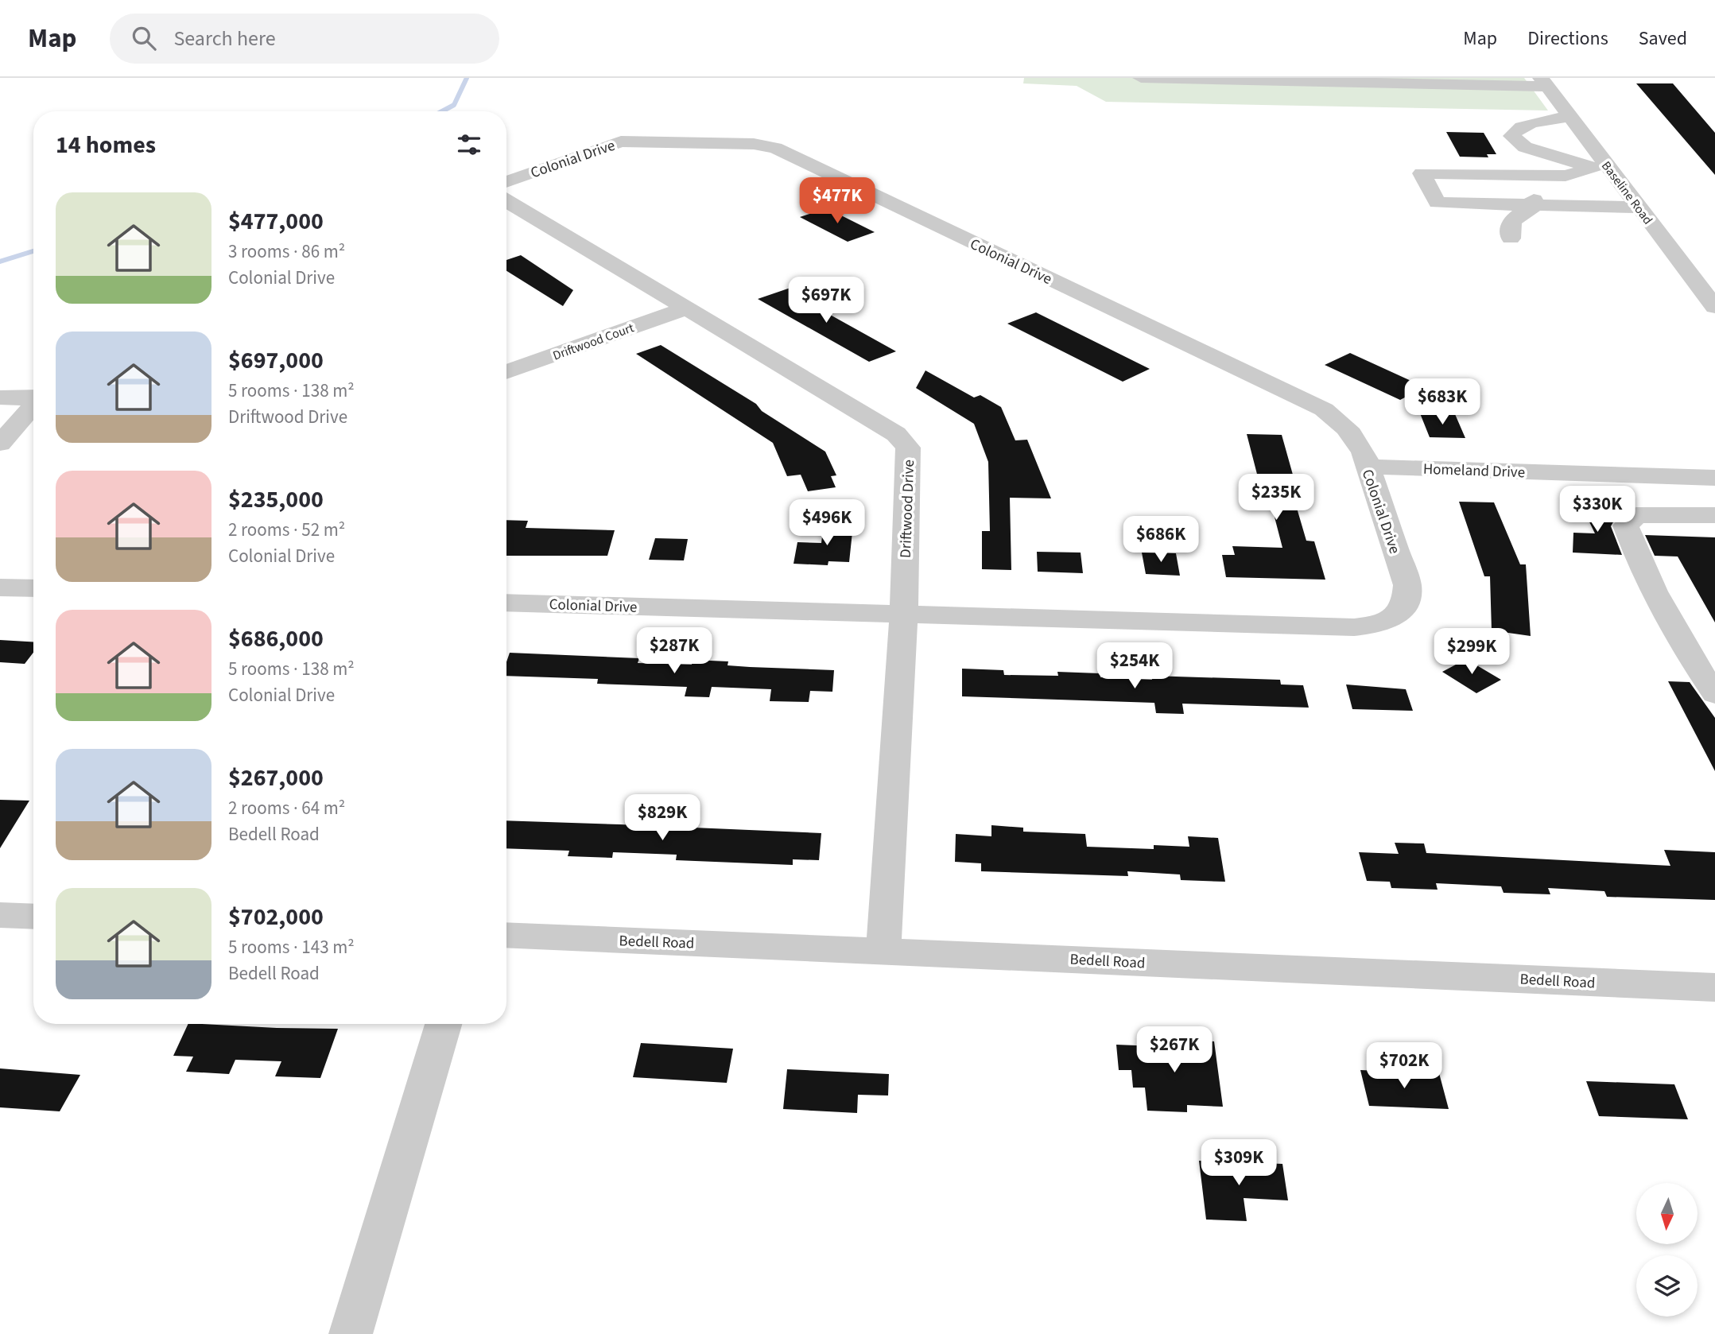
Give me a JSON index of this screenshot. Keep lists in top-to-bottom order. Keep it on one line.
{"streets":{"street":["Colonial Drive","Baseline Road","Driftwood Court","Homeland Drive","Driftwood Drive","Bedell Road"]},"crossings":[["Colonial Drive","Homeland Drive"],["Colonial Drive","Driftwood Drive"],["Driftwood Court","Driftwood Drive"],["Driftwood Drive","Bedell Road"]],"north":"bottom","page":{"header":"Map","search":"Search here","nav":["Map","Directions","Saved"],"heading":"14 homes","price":["$477K","$697K","$683K","$235K","$330K","$496K","$686K","$287K","$299K","$254K","$829K","$267K","$702K","$309K"],"list":[{"name":"$477,000","note":"3 rooms · 86 m² · Colonial Drive"},{"name":"$697,000","note":"5 rooms · 138 m² · Driftwood Drive"},{"name":"$235,000","note":"2 rooms · 52 m² · Colonial Drive"},{"name":"$686,000","note":"5 rooms · 138 m² · Colonial Drive"},{"name":"$267,000","note":"2 rooms · 64 m² · Bedell Road"},{"name":"$702,000","note":"5 rooms · 143 m² · Bedell Road"}]}}
